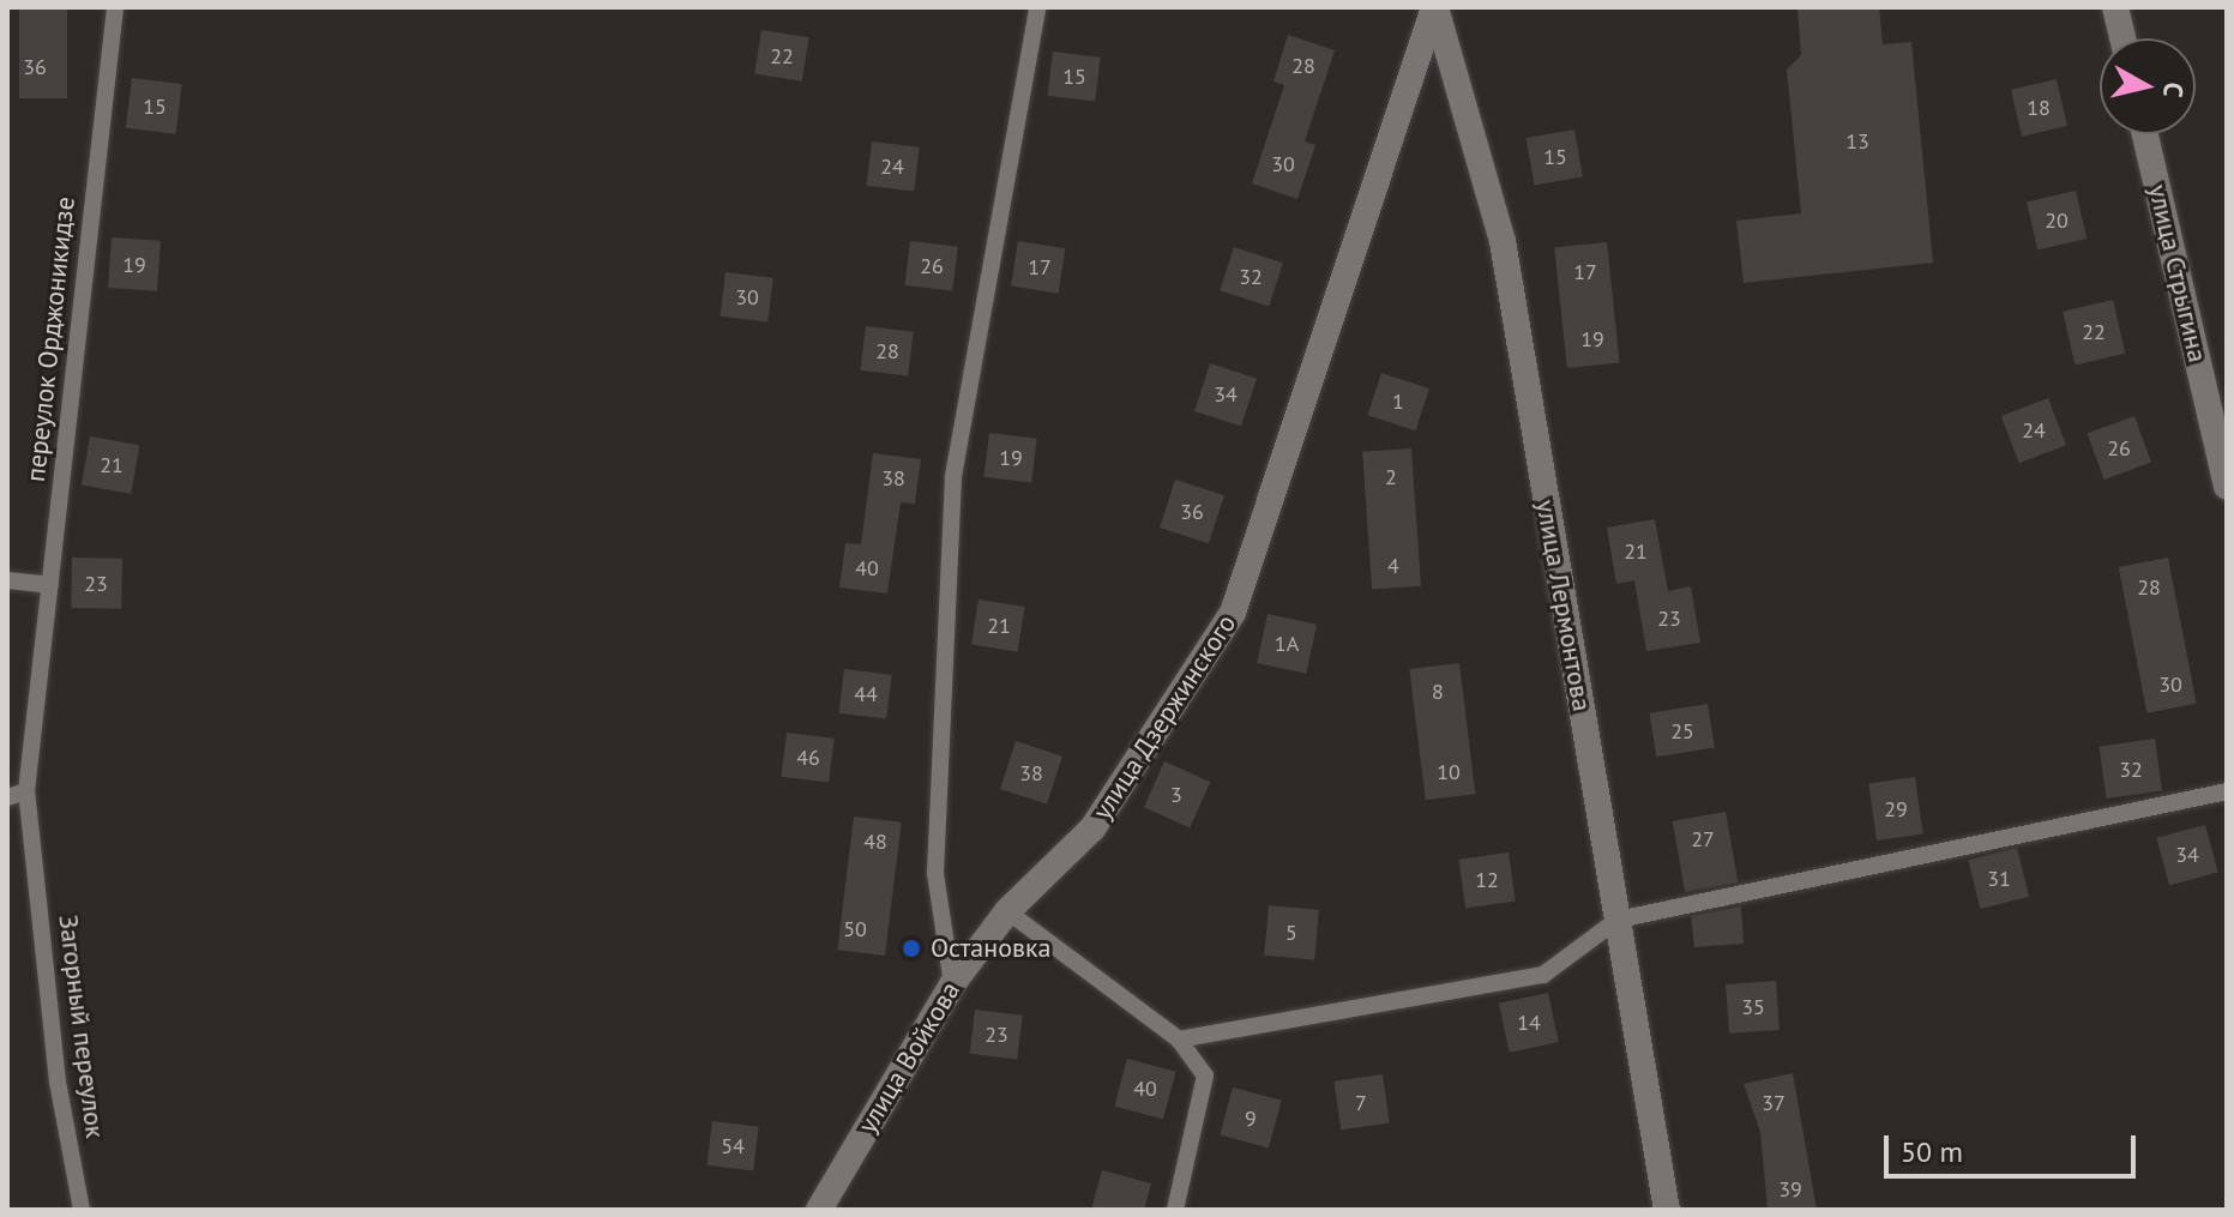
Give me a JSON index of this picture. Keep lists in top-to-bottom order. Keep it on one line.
{"streets":{"street":["улица Стрыгина","улица Лермонтова","улица Дзержинского","улица Войкова"],"lane":["переулок Орджоникидзе","Загорный переулок"]},"crossings":[["переулок Орджоникидзе","Загорный переулок"],["улица Лермонтова","улица Дзержинского"],["улица Дзержинского","улица Войкова"]],"places":["Остановка"],"house_numbers":["22","28","36","15","15","18","13","15","30","24","20","19","26","17","17","32","30","22","19","28","34","1","24","26","19","21","2","38","36","21","4","40","23","28","23","21","1А","30","8","44","25","46","32","10","38","3","29","27","48","34","31","12","50","5","35","14","23","40","7","37","9","54","39"],"scale_bar":"50 m","north":"right"}
